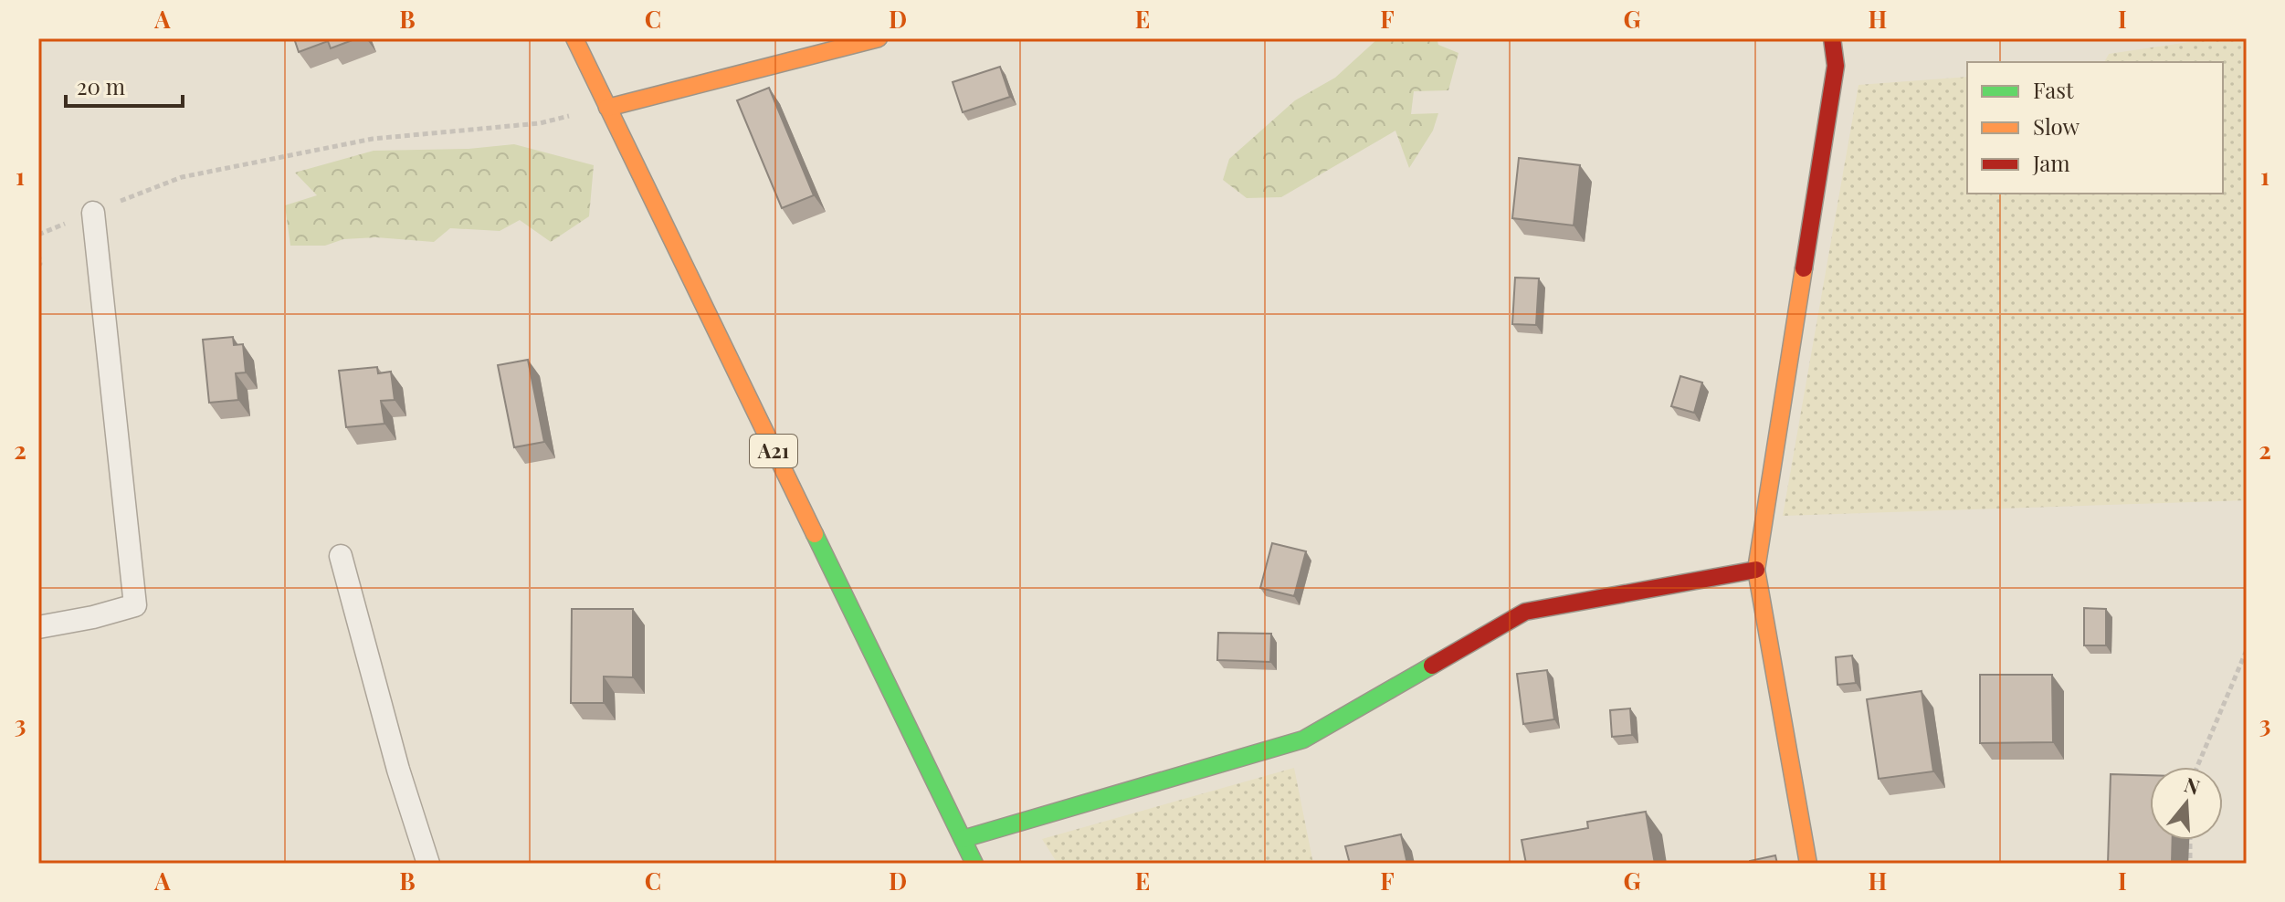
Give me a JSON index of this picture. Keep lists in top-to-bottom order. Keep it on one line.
{"streets":{"street":["A21"]},"legend":["Fast","Slow","Jam"],"scale_bar":"20 m","north":"top","grid":{"columns":["A","B","C","D","E","F","G","H","I"],"rows":["1","2","3"]}}
